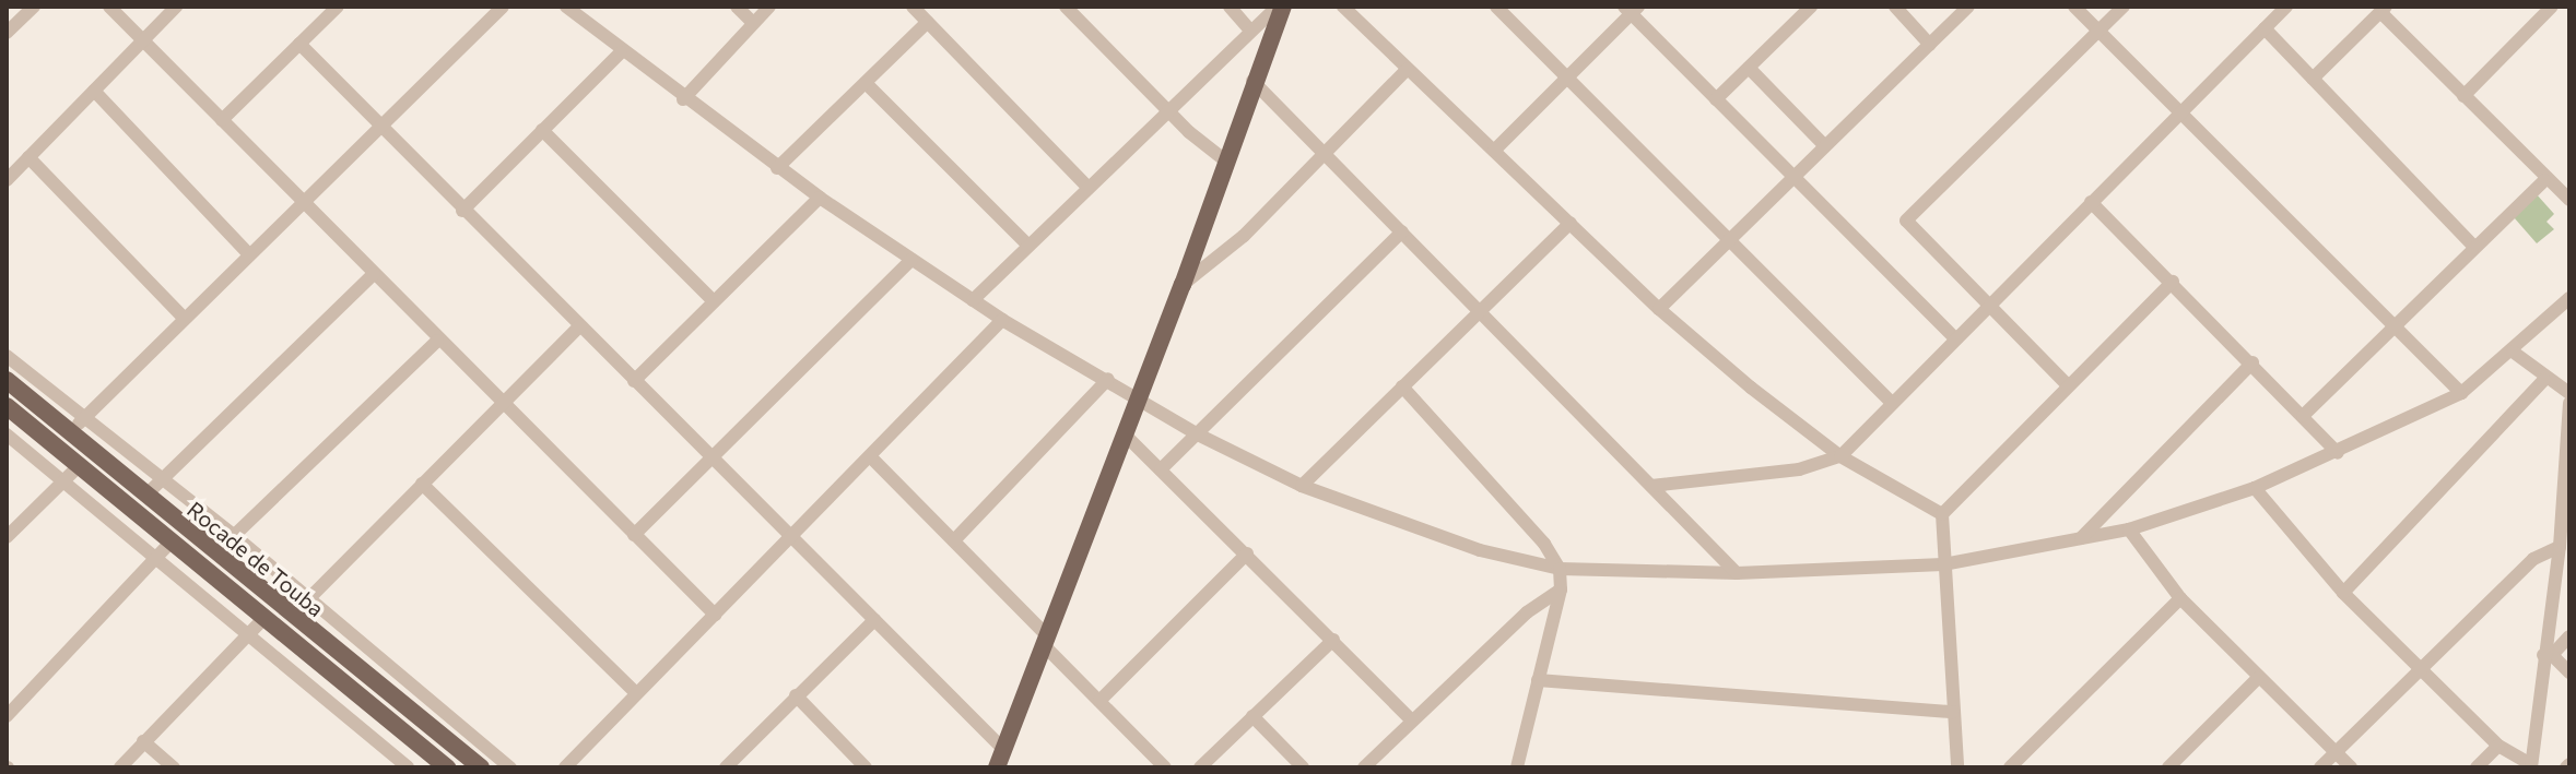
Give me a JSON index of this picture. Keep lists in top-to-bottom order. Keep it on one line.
{"streets":{"main road":["Rocade de Touba"]}}
